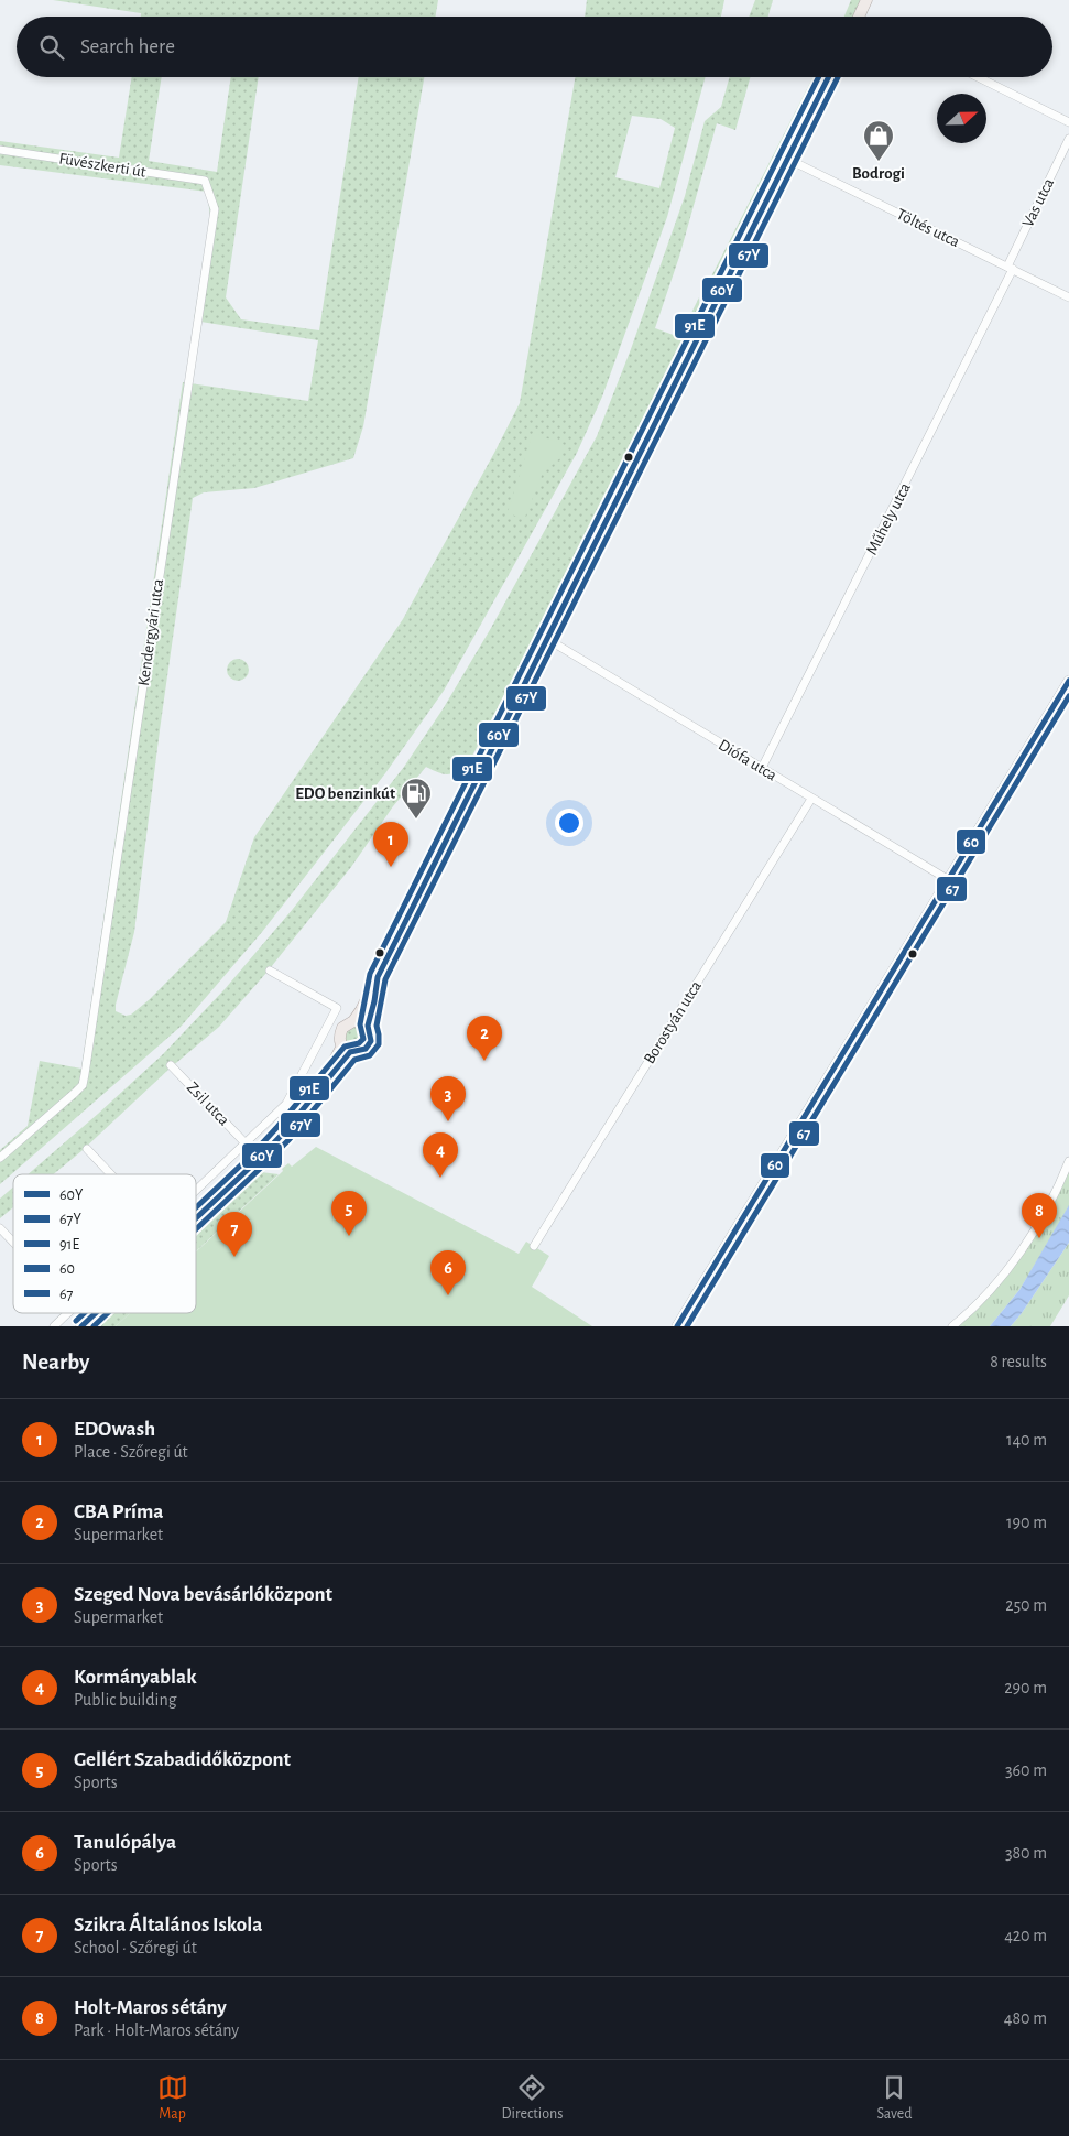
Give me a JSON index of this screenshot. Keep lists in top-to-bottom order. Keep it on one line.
{"streets":{"street":["Füvészkerti út","Vas utca","Töltés utca","Műhely utca","Kendergyári utca","Diófa utca","Borostyán utca","Zsil utca"]},"crossings":[["Füvészkerti út","Kendergyári utca"],["Vas utca","Töltés utca"],["Vas utca","Műhely utca"],["Töltés utca","Műhely utca"],["Műhely utca","Diófa utca"],["Diófa utca","Borostyán utca"]],"places":{"shop":["Bodrogi"],"fuel station":["EDO benzinkút"]},"lines":["transit line 60Y","transit line 67Y","transit line 91E","transit line 60","transit line 67"],"legend":["60Y","67Y","91E","60","67"],"north":"right","page":{"search":"Search here","pins":["1","2","3","4","5","8","7","6"],"heading":["Nearby","8 results"],"list":[{"mark":"1","name":"EDOwash","note":"Place · Szőregi út","value":"140 m"},{"mark":"2","name":"CBA Príma","note":"Supermarket","value":"190 m"},{"mark":"3","name":"Szeged Nova bevásárlóközpont","note":"Supermarket","value":"250 m"},{"mark":"4","name":"Kormányablak","note":"Public building","value":"290 m"},{"mark":"5","name":"Gellért Szabadidőközpont","note":"Sports","value":"360 m"},{"mark":"6","name":"Tanulópálya","note":"Sports","value":"380 m"},{"mark":"7","name":"Szikra Általános Iskola","note":"School · Szőregi út","value":"420 m"},{"mark":"8","name":"Holt-Maros sétány","note":"Park · Holt-Maros sétány","value":"480 m"}],"nav":["Map","Directions","Saved"]}}
